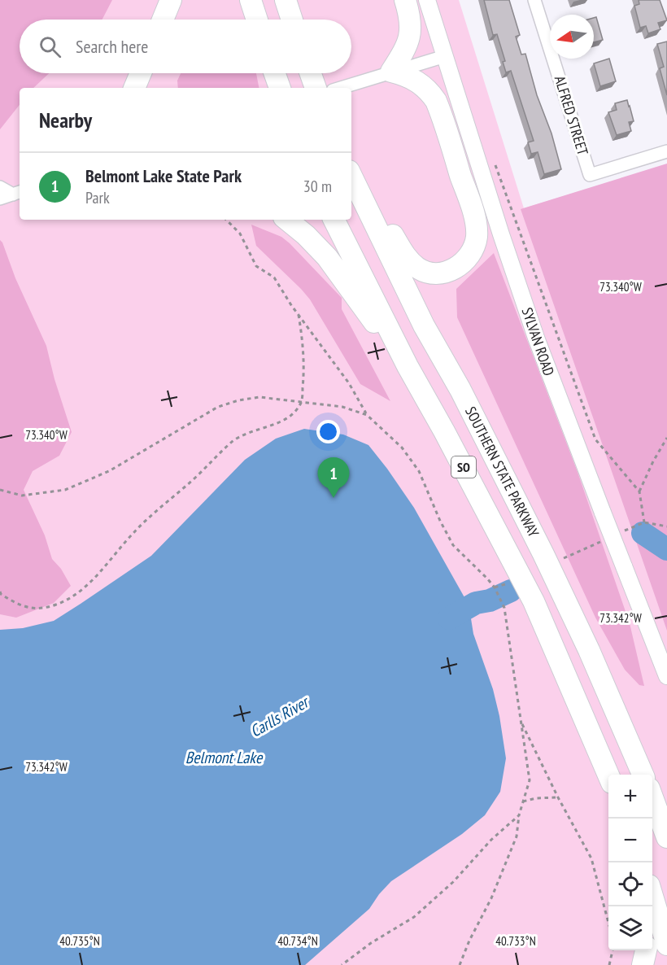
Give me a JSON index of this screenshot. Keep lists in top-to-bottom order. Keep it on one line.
{"streets":{"highway":["SO","SOUTHERN STATE PARKWAY"],"street":["ALFRED STREET","SYLVAN ROAD"]},"water":["Carlls River","Belmont Lake"],"north":"left","page":{"search":"Search here","heading":"Nearby","list":[{"mark":"1","name":"Belmont Lake State Park","note":"Park","value":"30 m"}],"pins":"1","map_buttons":["+","−"]},"coordinates":["73.340°W","73.342°W","40.735°N","40.734°N","40.733°N"]}
